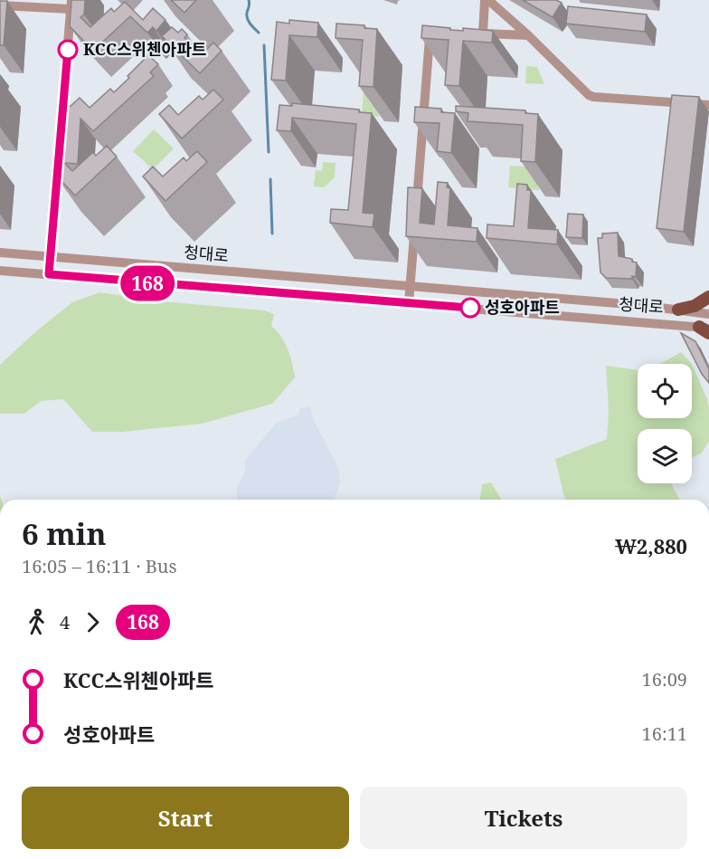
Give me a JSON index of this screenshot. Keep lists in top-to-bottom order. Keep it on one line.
{"streets":{"street":["청대로"]},"places":["KCC스위첸아파트","성호아파트"],"lines":["bus line 168"],"page":{"on_map":"168","heading":["6 min","16:05 – 16:11 · Bus","₩2,880"],"legs":["4","168"],"list":[{"name":"KCC스위첸아파트","value":"16:09"},{"name":"성호아파트","value":"16:11"}],"buttons":["Start","Tickets"]}}
